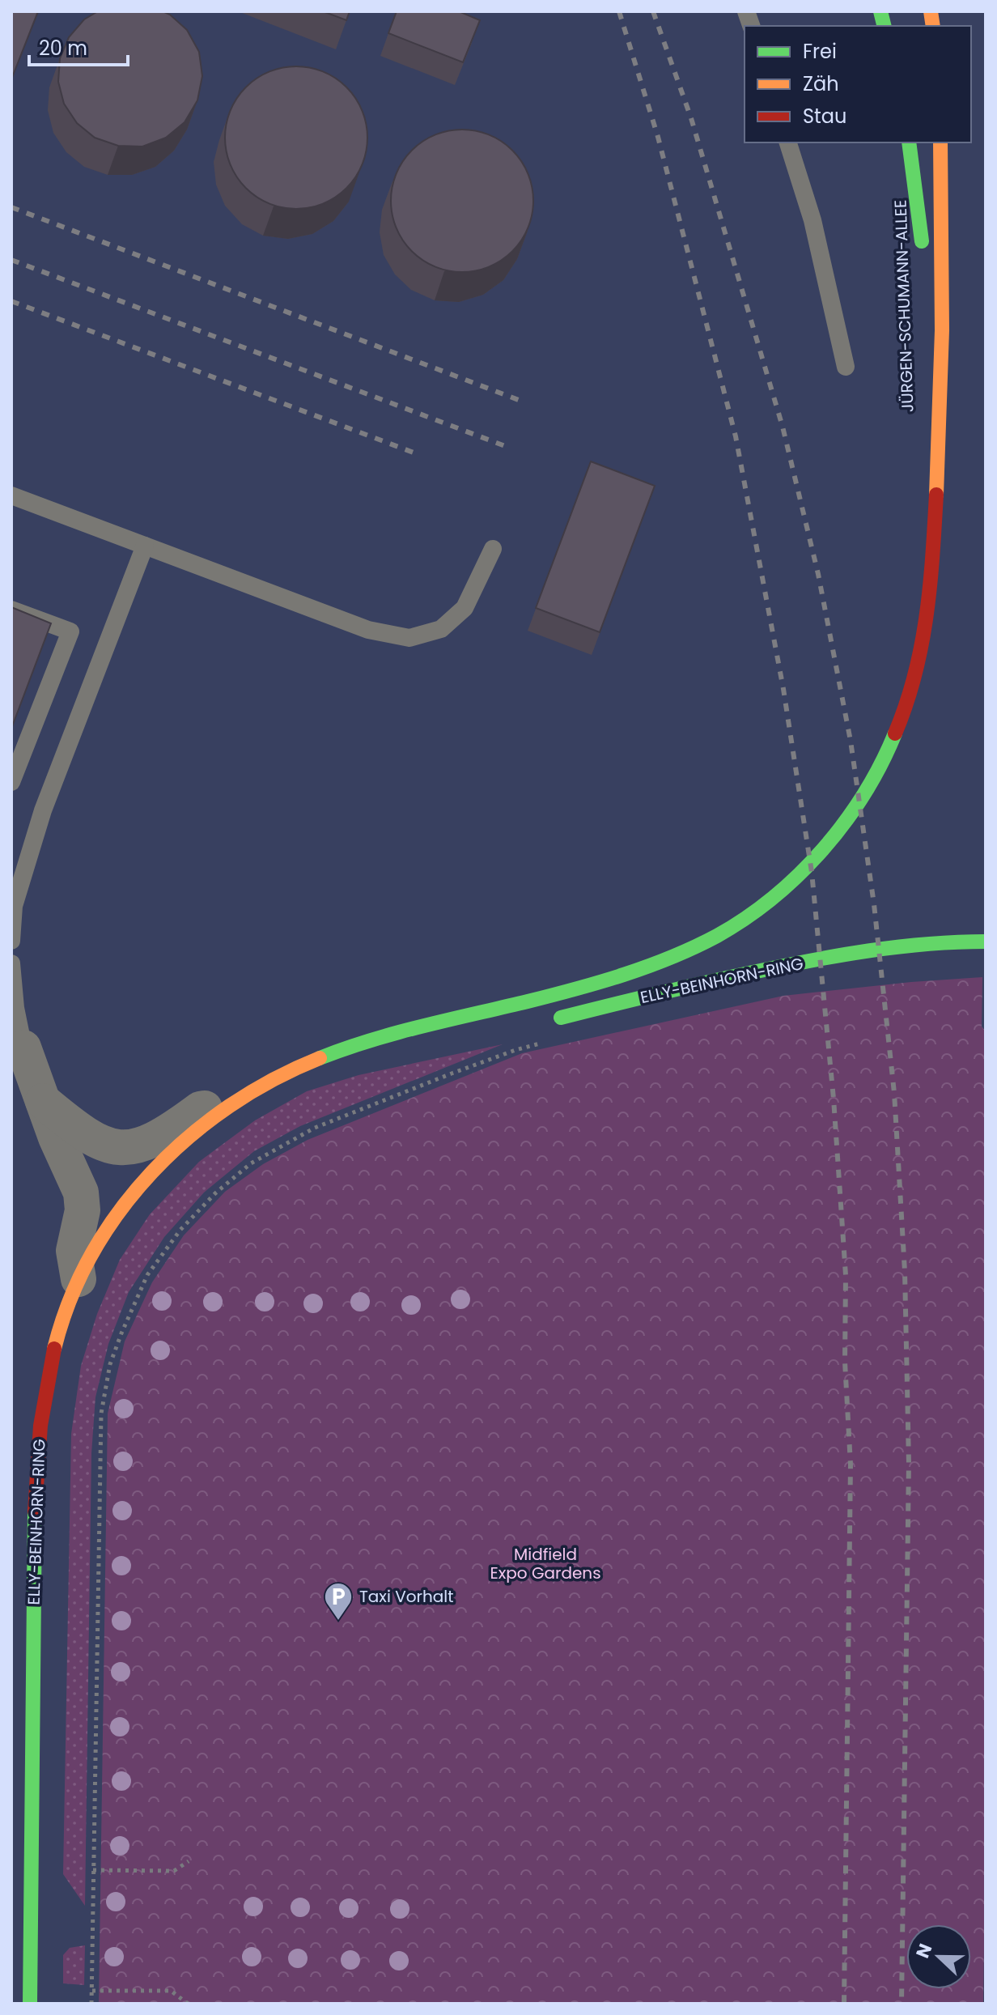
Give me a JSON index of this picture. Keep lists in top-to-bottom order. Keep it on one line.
{"streets":{"street":["JÜRGEN-SCHUMANN-ALLEE","ELLY-BEINHORN-RING"]},"crossings":[["JÜRGEN-SCHUMANN-ALLEE","ELLY-BEINHORN-RING"]],"parks":["Midfield Expo Gardens"],"places":{"parking":["Taxi Vorhalt"]},"legend":["Frei","Zäh","Stau"],"scale_bar":"20 m","north":"left"}
